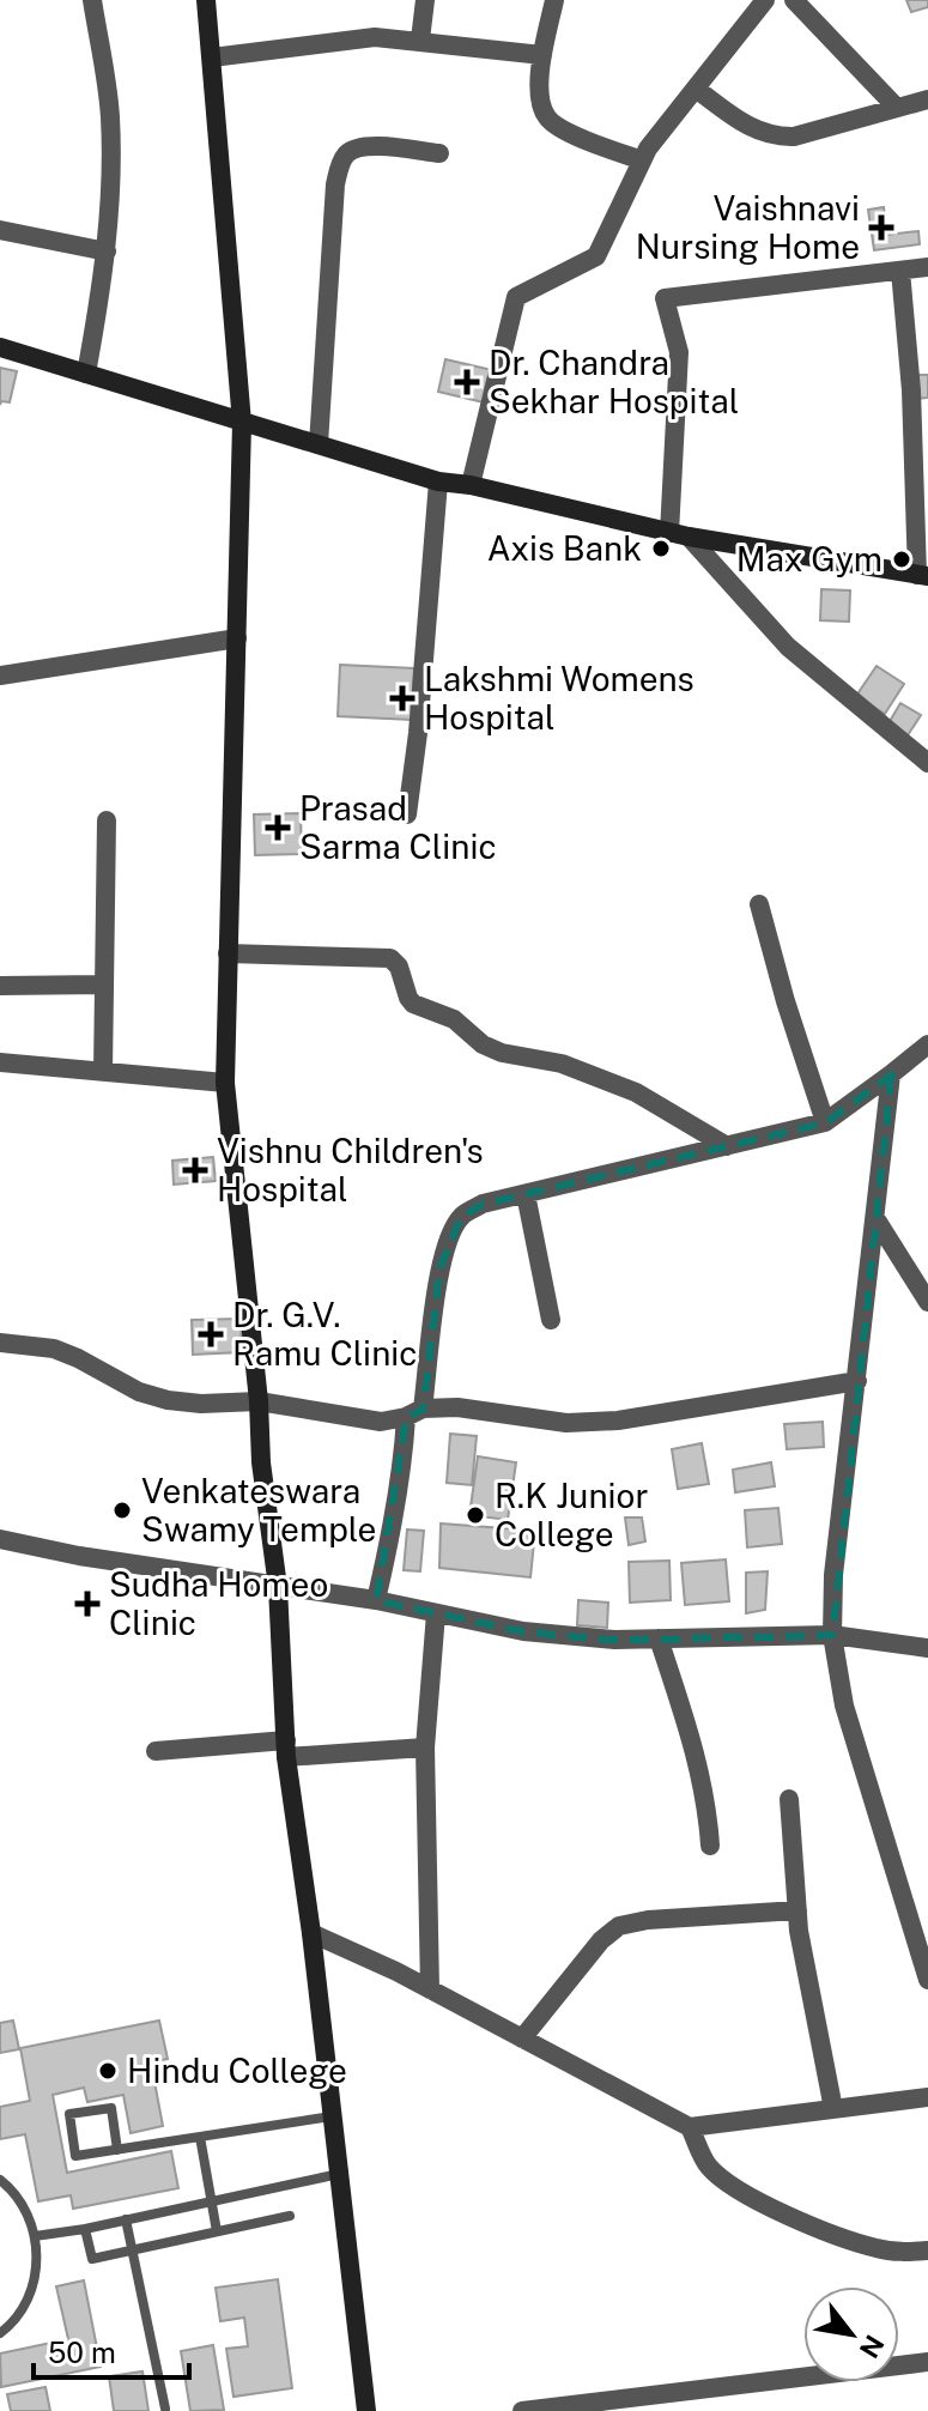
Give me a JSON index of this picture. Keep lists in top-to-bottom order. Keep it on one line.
{"places":{"health":["Vaishnavi Nursing Home","Dr. Chandra Sekhar Hospital","Lakshmi Womens Hospital","Prasad Sarma Clinic","Vishnu Children's Hospital","Dr. G.V. Ramu Clinic","Sudha Homeo Clinic"],"other":["Axis Bank","Max Gym","Venkateswara Swamy Temple","R.K Junior College","Hindu College"]},"scale_bar":"50 m","north":"bottom right"}
